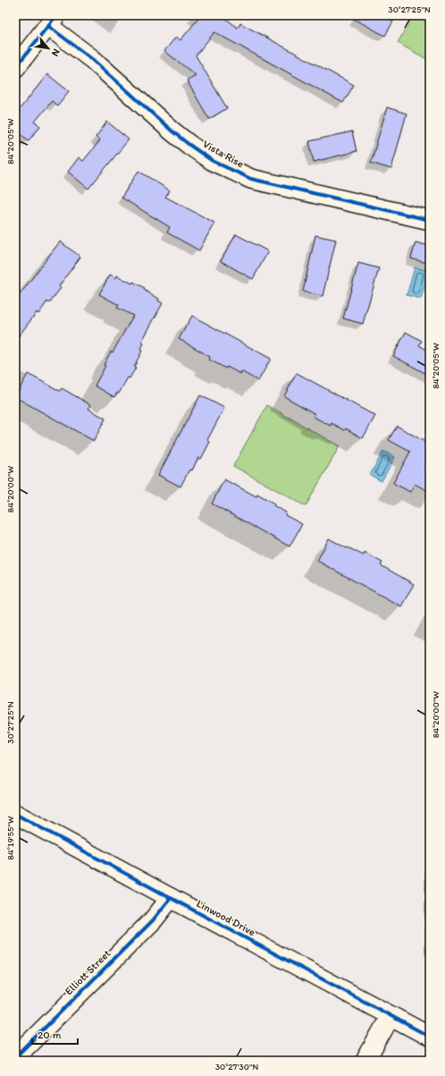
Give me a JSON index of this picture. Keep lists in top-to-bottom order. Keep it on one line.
{"streets":{"street":["Vista Rise","Linwood Drive","Elliott Street"]},"crossings":[["Linwood Drive","Elliott Street"]],"scale_bar":"20 m","north":"bottom right","coordinates":["30°27'25\"N","84°20'05\"W","84°20'00\"W","84°19'55\"W","30°27'30\"N"]}
